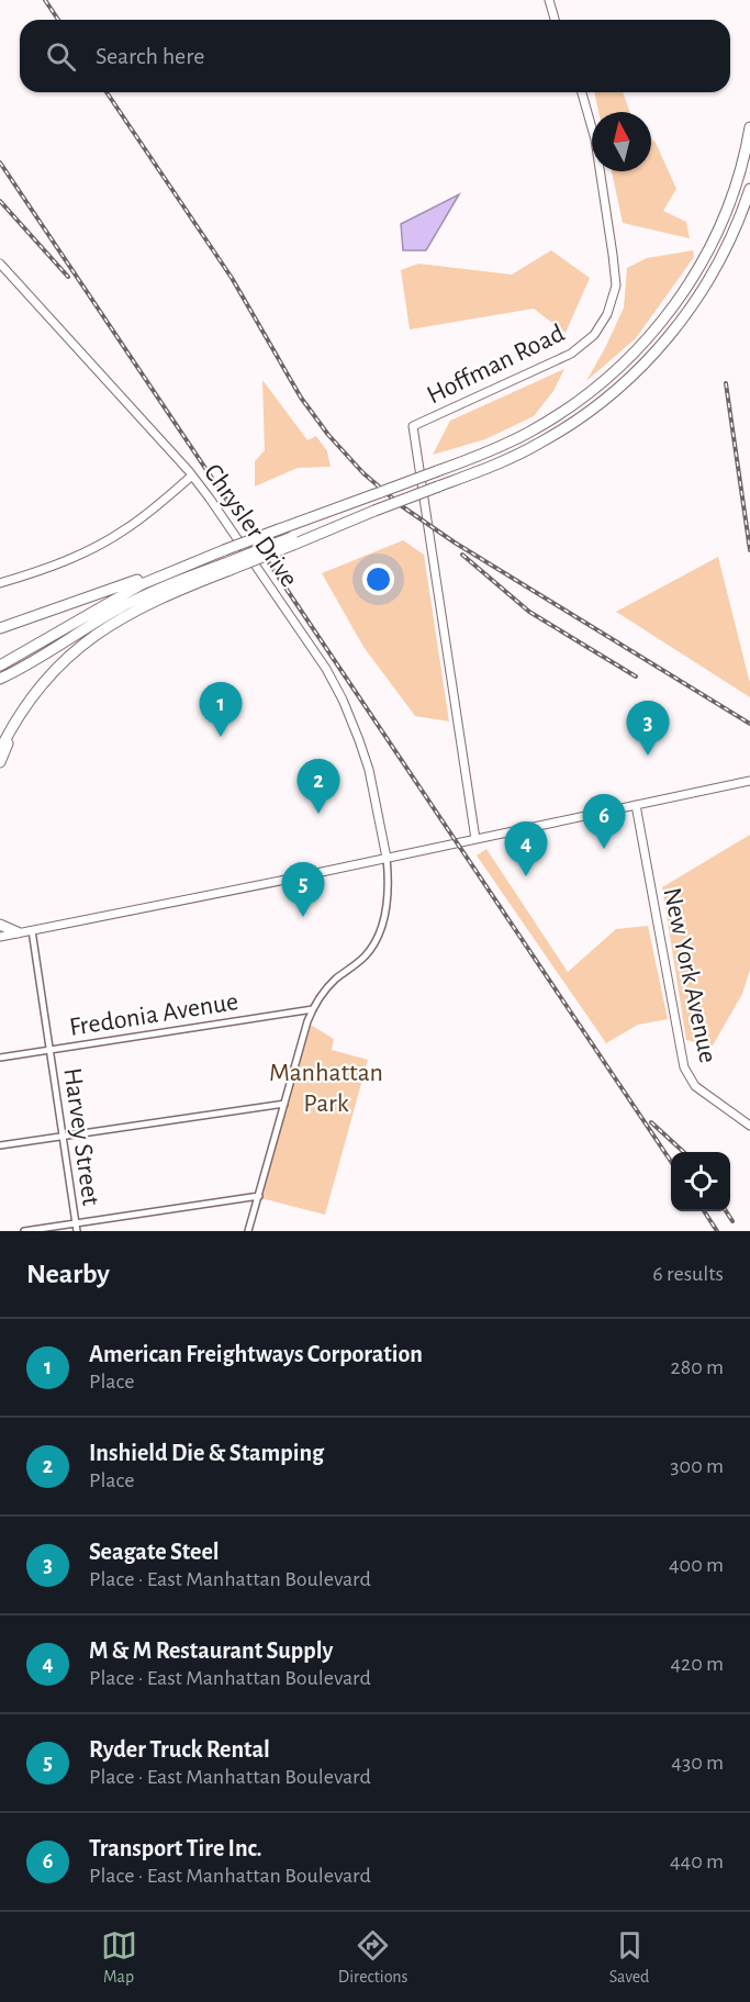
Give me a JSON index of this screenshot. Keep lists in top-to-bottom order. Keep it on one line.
{"streets":{"street":["Hoffman Road","Chrysler Drive","New York Avenue","Fredonia Avenue","Harvey Street"]},"crossings":[["Fredonia Avenue","Harvey Street"]],"parks":["Manhattan Park"],"north":"top","page":{"search":"Search here","pins":["1","3","2","6","4","5"],"heading":["Nearby","6 results"],"list":[{"mark":"1","name":"American Freightways Corporation","note":"Place","value":"280 m"},{"mark":"2","name":"Inshield Die & Stamping","note":"Place","value":"300 m"},{"mark":"3","name":"Seagate Steel","note":"Place · East Manhattan Boulevard","value":"400 m"},{"mark":"4","name":"M & M Restaurant Supply","note":"Place · East Manhattan Boulevard","value":"420 m"},{"mark":"5","name":"Ryder Truck Rental","note":"Place · East Manhattan Boulevard","value":"430 m"},{"mark":"6","name":"Transport Tire Inc.","note":"Place · East Manhattan Boulevard","value":"440 m"}],"nav":["Map","Directions","Saved"]}}
